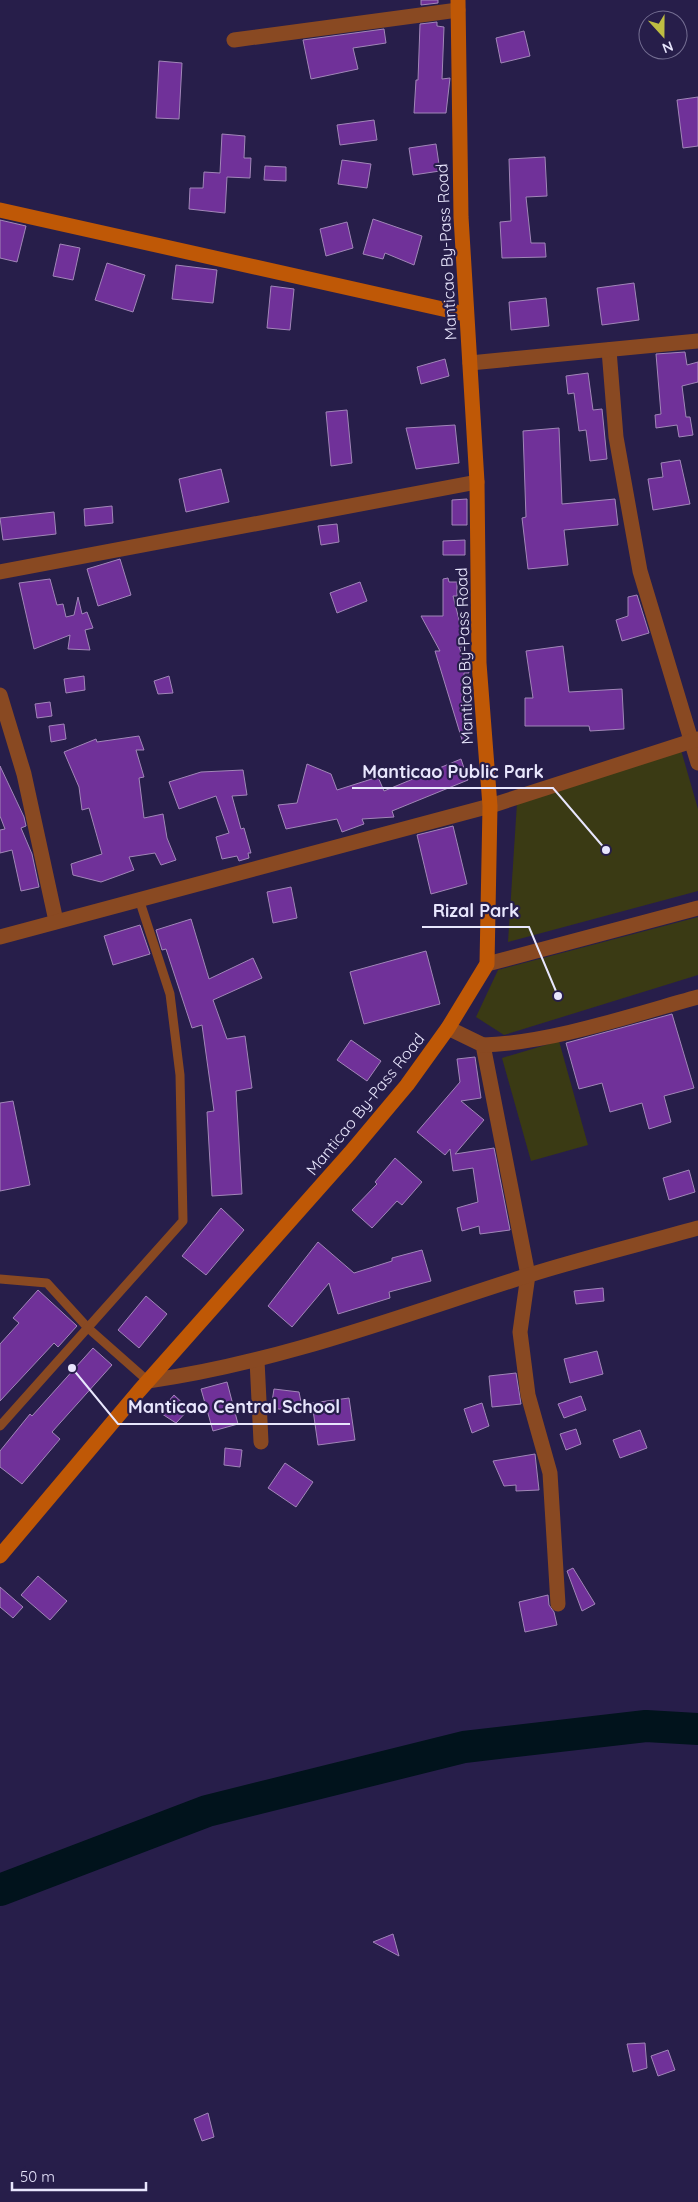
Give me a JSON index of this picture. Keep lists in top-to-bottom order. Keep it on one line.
{"streets":{"street":["Manticao By-Pass Road"]},"places":["Manticao Public Park","Rizal Park","Manticao Central School"],"scale_bar":"50 m","north":"bottom"}
